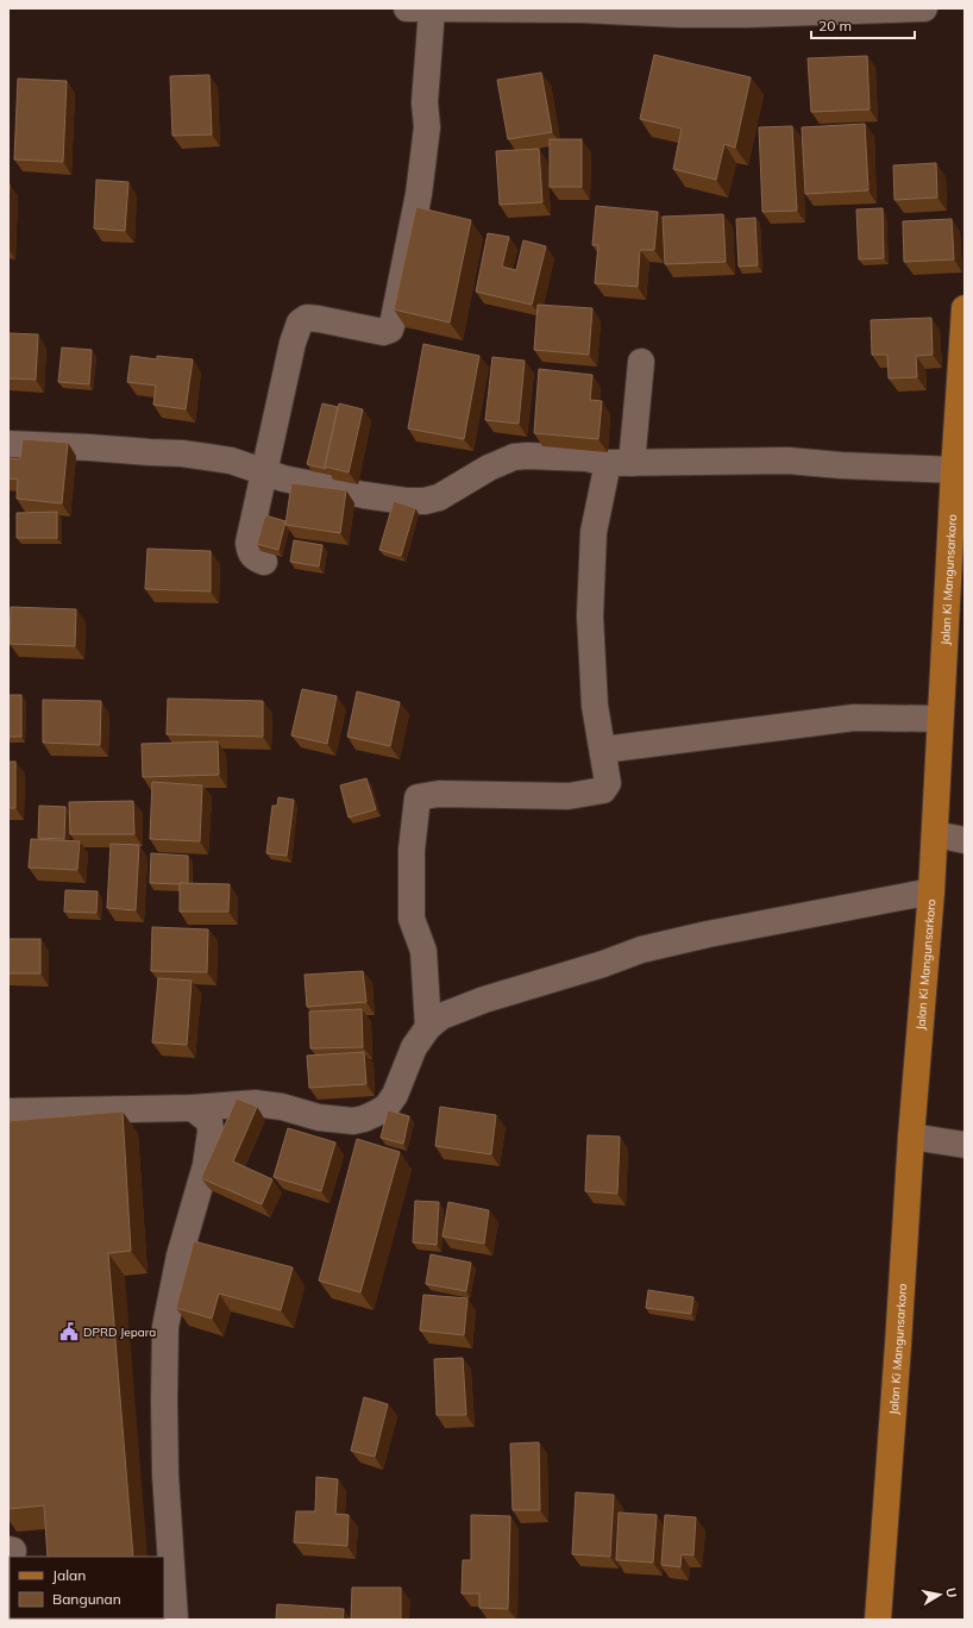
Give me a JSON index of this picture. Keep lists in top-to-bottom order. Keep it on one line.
{"streets":{"main road":["Jalan Ki Mangunsarkoro"]},"places":{"public building":["DPRD Jepara"]},"legend":["Jalan","Bangunan"],"scale_bar":"20 m","north":"right"}
